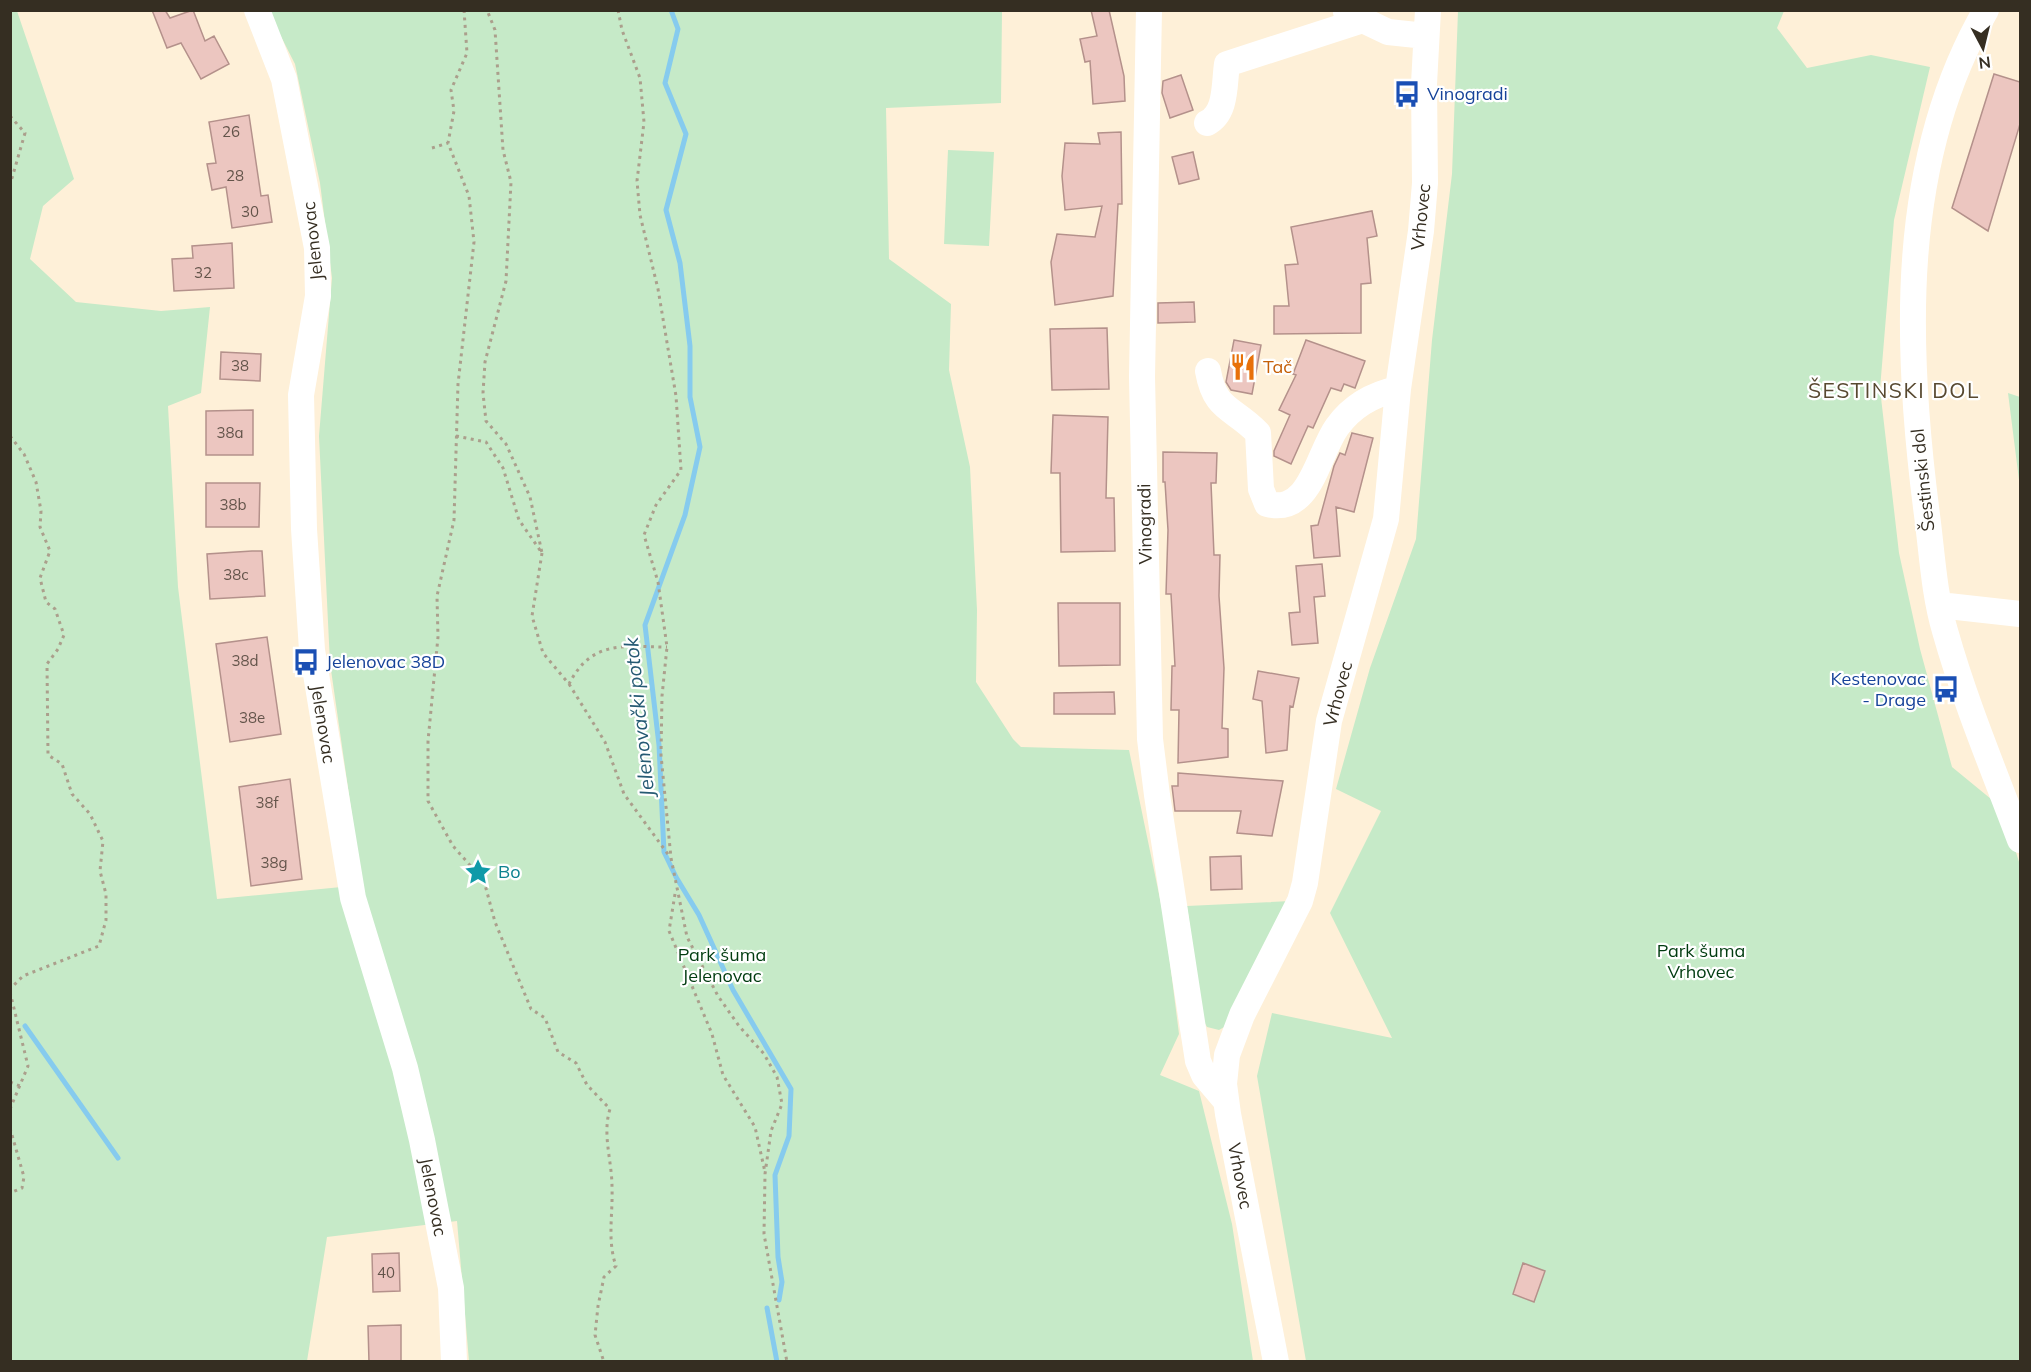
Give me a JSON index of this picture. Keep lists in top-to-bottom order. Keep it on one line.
{"streets":{"street":["Vrhovec","Jelenovac","Šestinski dol","Vinogradi"]},"crossings":[["Vrhovec","Vinogradi"]],"districts":["ŠESTINSKI DOL"],"water":["Jelenovački potok"],"parks":["Park šuma Vrhovec","Park šuma Jelenovac"],"places":{"bus stop":["Vinogradi","Jelenovac 38D","Kestenovac - Drage"],"restaurant":["Tač"],"place":["Bo"]},"house_numbers":["26","28","30","32","38","38a","38b","38c","38d","38e","38f","38g","40"],"north":"bottom"}
